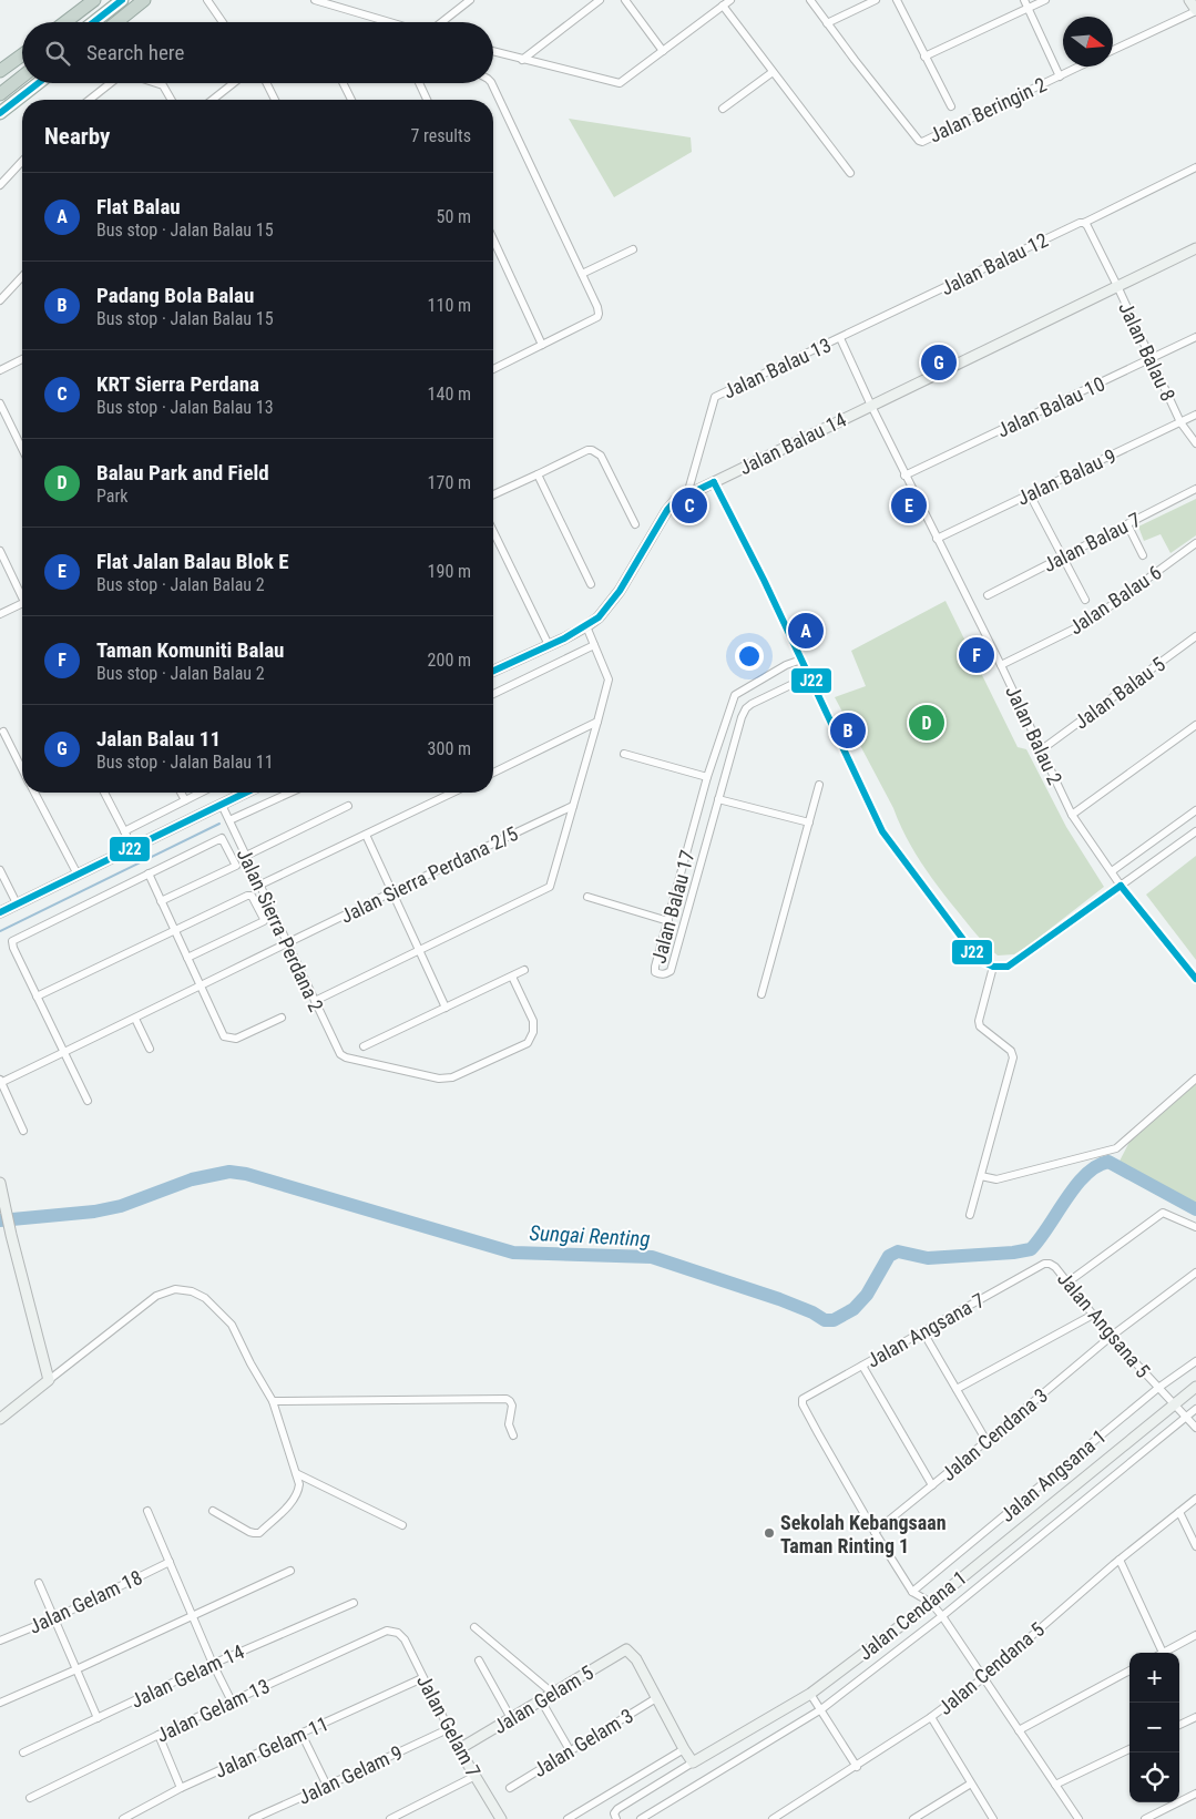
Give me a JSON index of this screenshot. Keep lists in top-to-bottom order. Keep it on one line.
{"streets":{"street":["Jalan Beringin 2","Jalan Balau 12","Jalan Balau 8","Jalan Balau 13","Jalan Balau 10","Jalan Balau 14","Jalan Balau 9","Jalan Balau 7","Jalan Balau 6","Jalan Balau 5","Jalan Balau 2","Jalan Sierra Perdana 2/5","Jalan Balau 17","Jalan Sierra Perdana 2","Jalan Angsana 5","Jalan Angsana 7","Jalan Cendana 3","Jalan Angsana 1","Jalan Gelam 18","Jalan Cendana 1","Jalan Cendana 5","Jalan Gelam 14","Jalan Gelam 5","Jalan Gelam 13","Jalan Gelam 7","Jalan Gelam 3","Jalan Gelam 11","Jalan Gelam 9"]},"crossings":[["Jalan Balau 12","Jalan Balau 13"],["Jalan Balau 12","Jalan Balau 2"],["Jalan Balau 8","Jalan Balau 10"],["Jalan Balau 8","Jalan Balau 14"],["Jalan Balau 8","Jalan Balau 9"],["Jalan Balau 13","Jalan Balau 14"],["Jalan Balau 13","Jalan Balau 2"],["Jalan Balau 10","Jalan Balau 2"],["Jalan Balau 14","Jalan Balau 2"],["Jalan Balau 9","Jalan Balau 2"],["Jalan Balau 6","Jalan Balau 2"],["Jalan Balau 5","Jalan Balau 2"],["Jalan Sierra Perdana 2/5","Jalan Sierra Perdana 2"],["Jalan Angsana 5","Jalan Angsana 7"],["Jalan Angsana 5","Jalan Cendana 3"],["Jalan Angsana 5","Jalan Angsana 1"],["Jalan Angsana 5","Jalan Cendana 1"],["Jalan Angsana 7","Jalan Cendana 3"],["Jalan Gelam 5","Jalan Gelam 7"],["Jalan Gelam 5","Jalan Gelam 3"],["Jalan Gelam 13","Jalan Gelam 7"],["Jalan Gelam 7","Jalan Gelam 11"],["Jalan Gelam 7","Jalan Gelam 9"]],"water":["Sungai Renting"],"places":["Sekolah Kebangsaan Taman Rinting 1"],"lines":["transit line J22"],"north":"right","page":{"search":"Search here","heading":["Nearby","7 results"],"list":[{"mark":"A","name":"Flat Balau","note":"Bus stop · Jalan Balau 15","value":"50 m"},{"mark":"B","name":"Padang Bola Balau","note":"Bus stop · Jalan Balau 15","value":"110 m"},{"mark":"C","name":"KRT Sierra Perdana","note":"Bus stop · Jalan Balau 13","value":"140 m"},{"mark":"D","name":"Balau Park and Field","note":"Park","value":"170 m"},{"mark":"E","name":"Flat Jalan Balau Blok E","note":"Bus stop · Jalan Balau 2","value":"190 m"},{"mark":"F","name":"Taman Komuniti Balau","note":"Bus stop · Jalan Balau 2","value":"200 m"},{"mark":"G","name":"Jalan Balau 11","note":"Bus stop · Jalan Balau 11","value":"300 m"}],"pins":["G","C","E","A","F","D","B"],"map_buttons":["+","−"]}}
